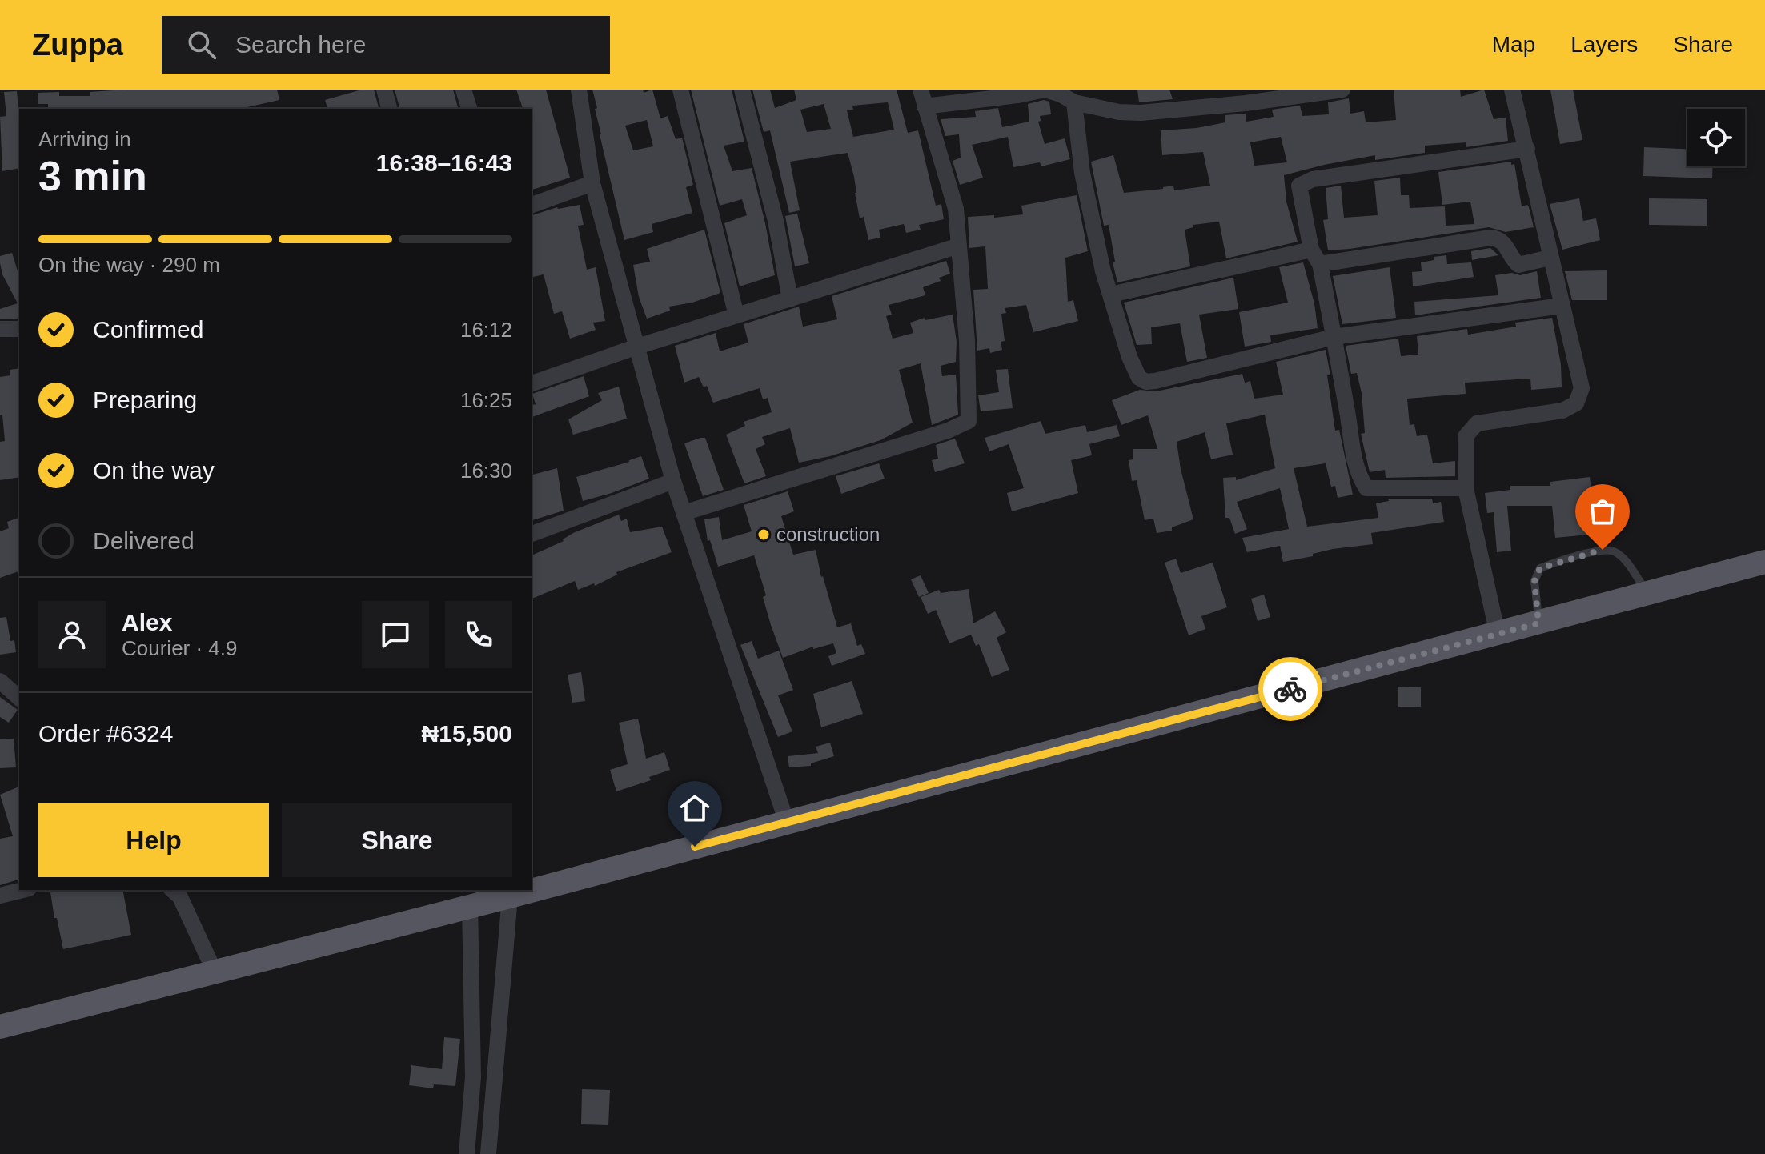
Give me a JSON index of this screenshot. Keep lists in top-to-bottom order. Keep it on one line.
{"places":["construction"],"page":{"header":"Zuppa","search":"Search here","nav":["Map","Layers","Share"],"heading":["3 min","Arriving in","16:38–16:43"],"panel":["Alex","Courier · 4.9","Order #6324","₦15,500"],"bar":"On the way · 290 m","list":[["Confirmed","16:12"],["Preparing","16:25"],["On the way","16:30"],"Delivered"],"buttons":["Help","Share"]}}
